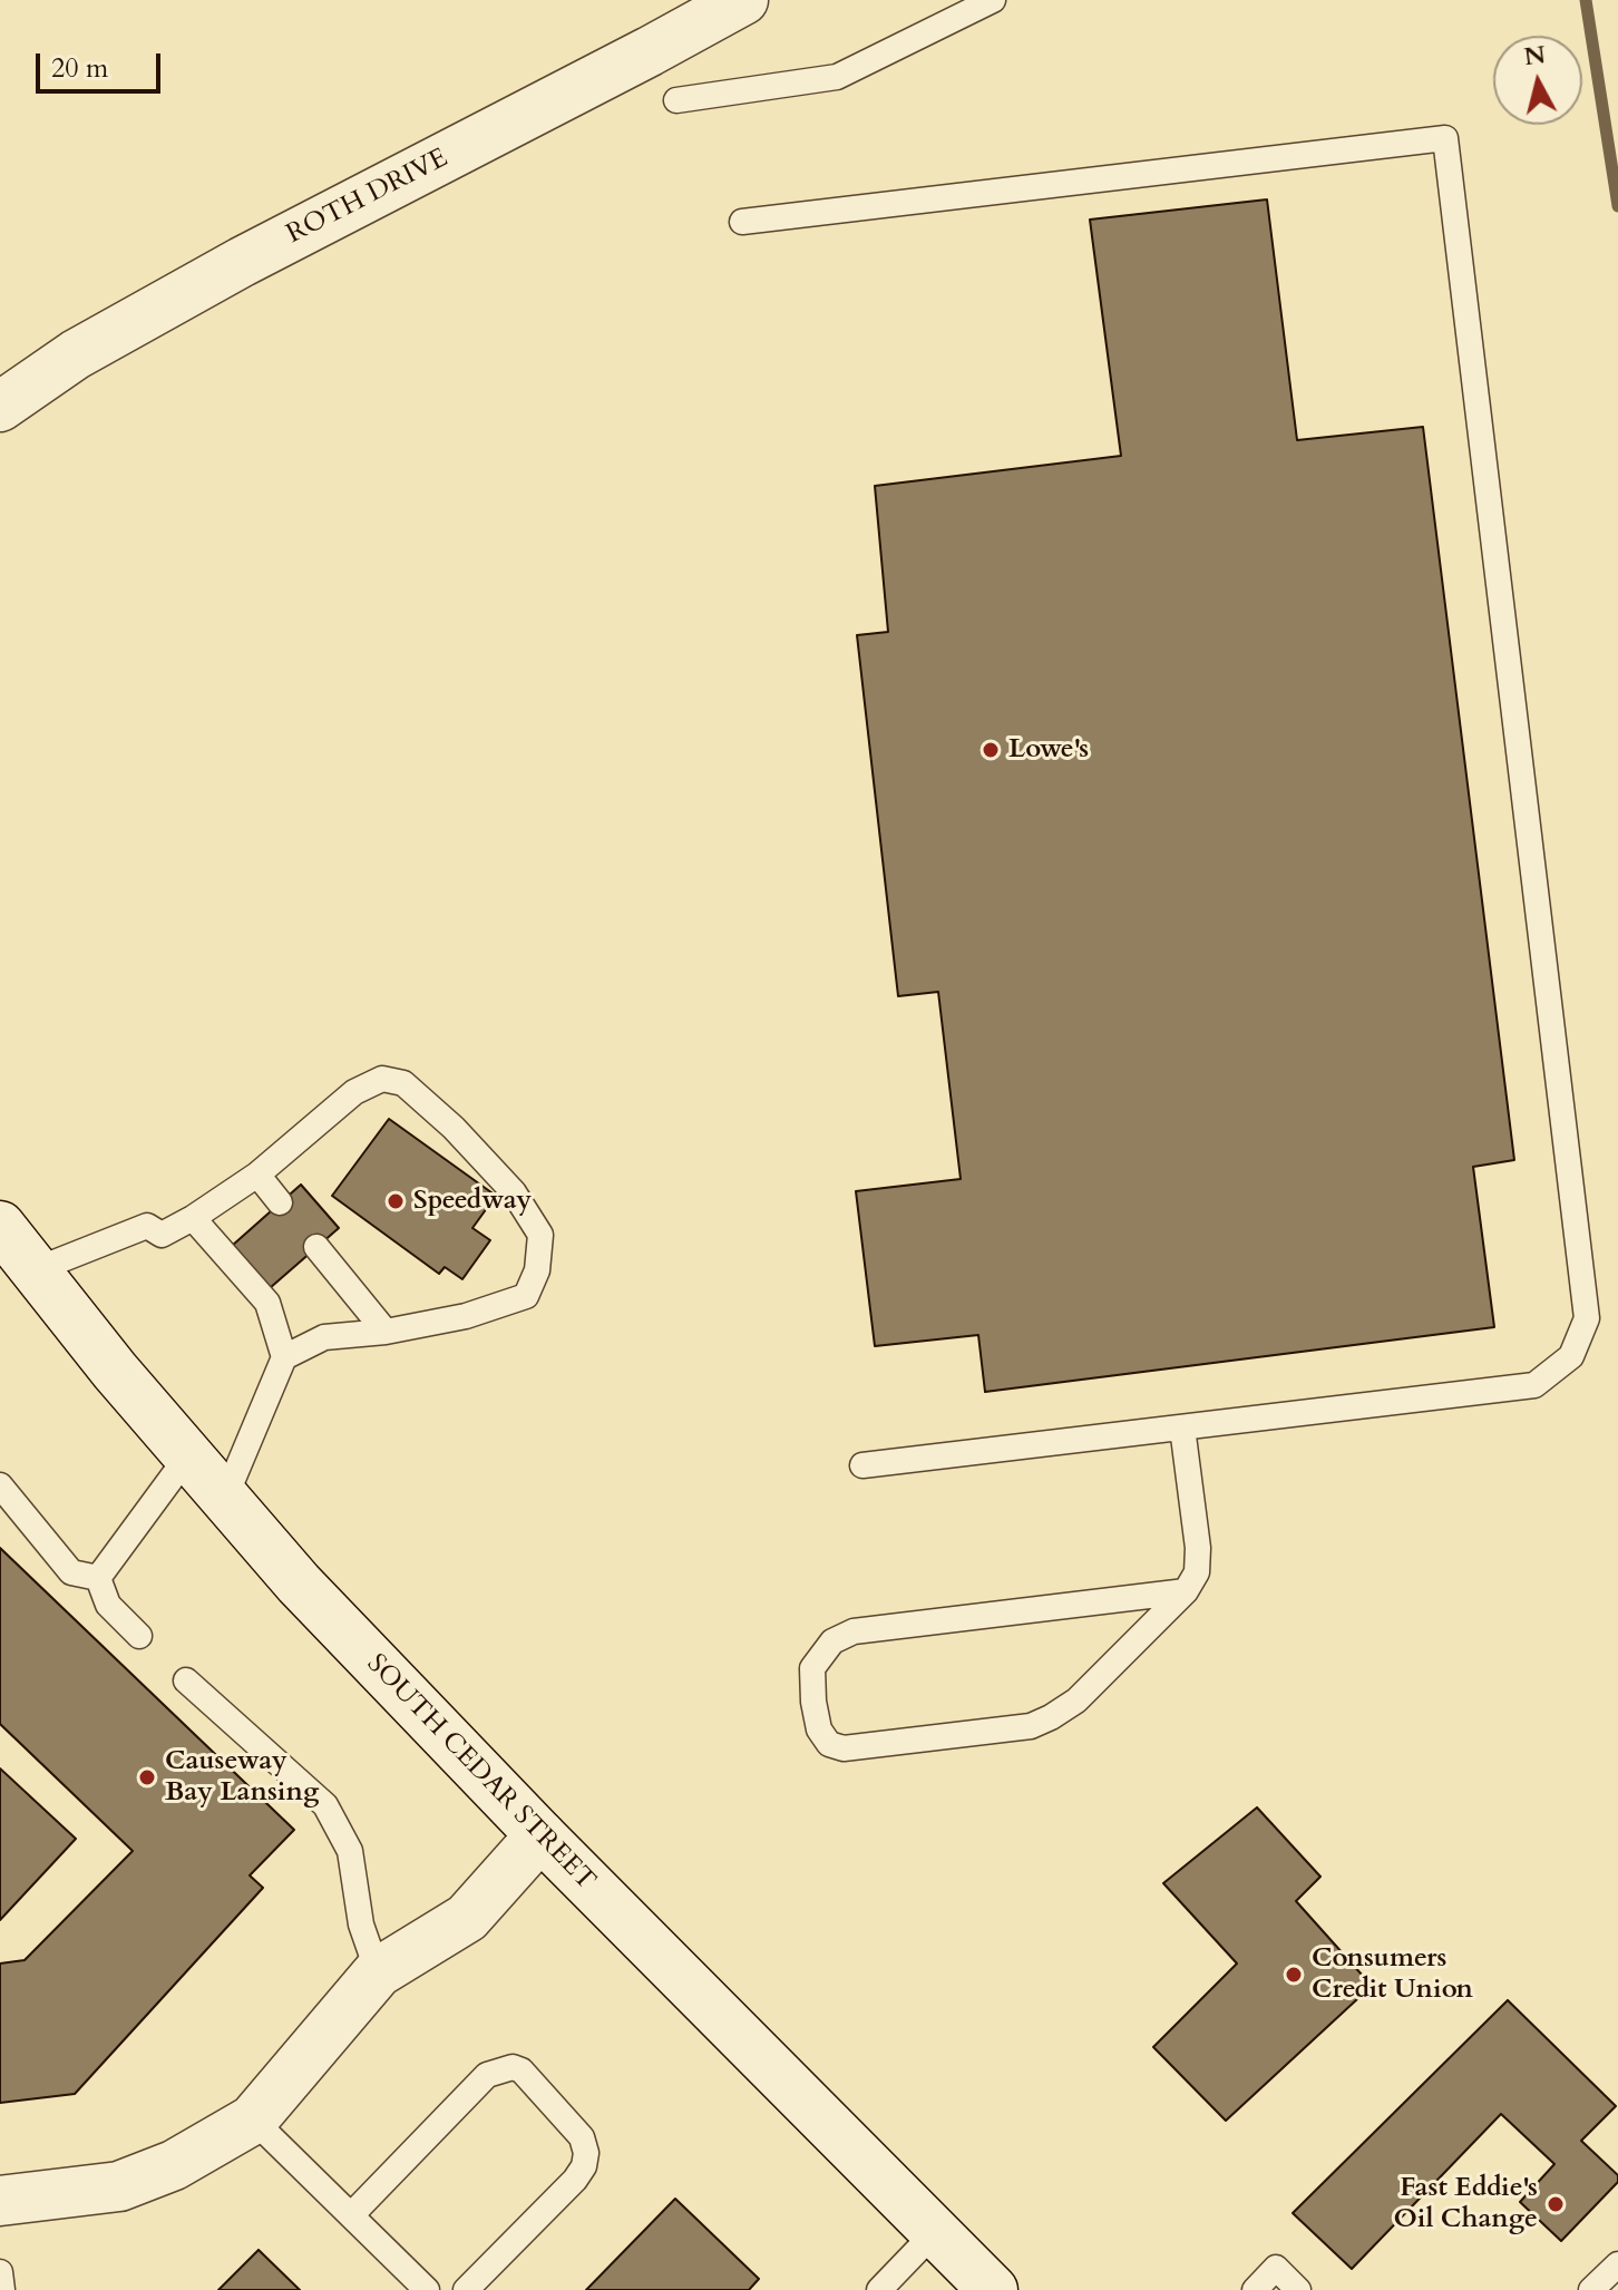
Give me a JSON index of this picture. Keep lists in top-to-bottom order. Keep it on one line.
{"streets":{"street":["ROTH DRIVE","SOUTH CEDAR STREET"]},"places":["Lowe's","Speedway","Causeway Bay Lansing","Consumers Credit Union","Fast Eddie's Oil Change"],"scale_bar":"20 m","north":"top"}
